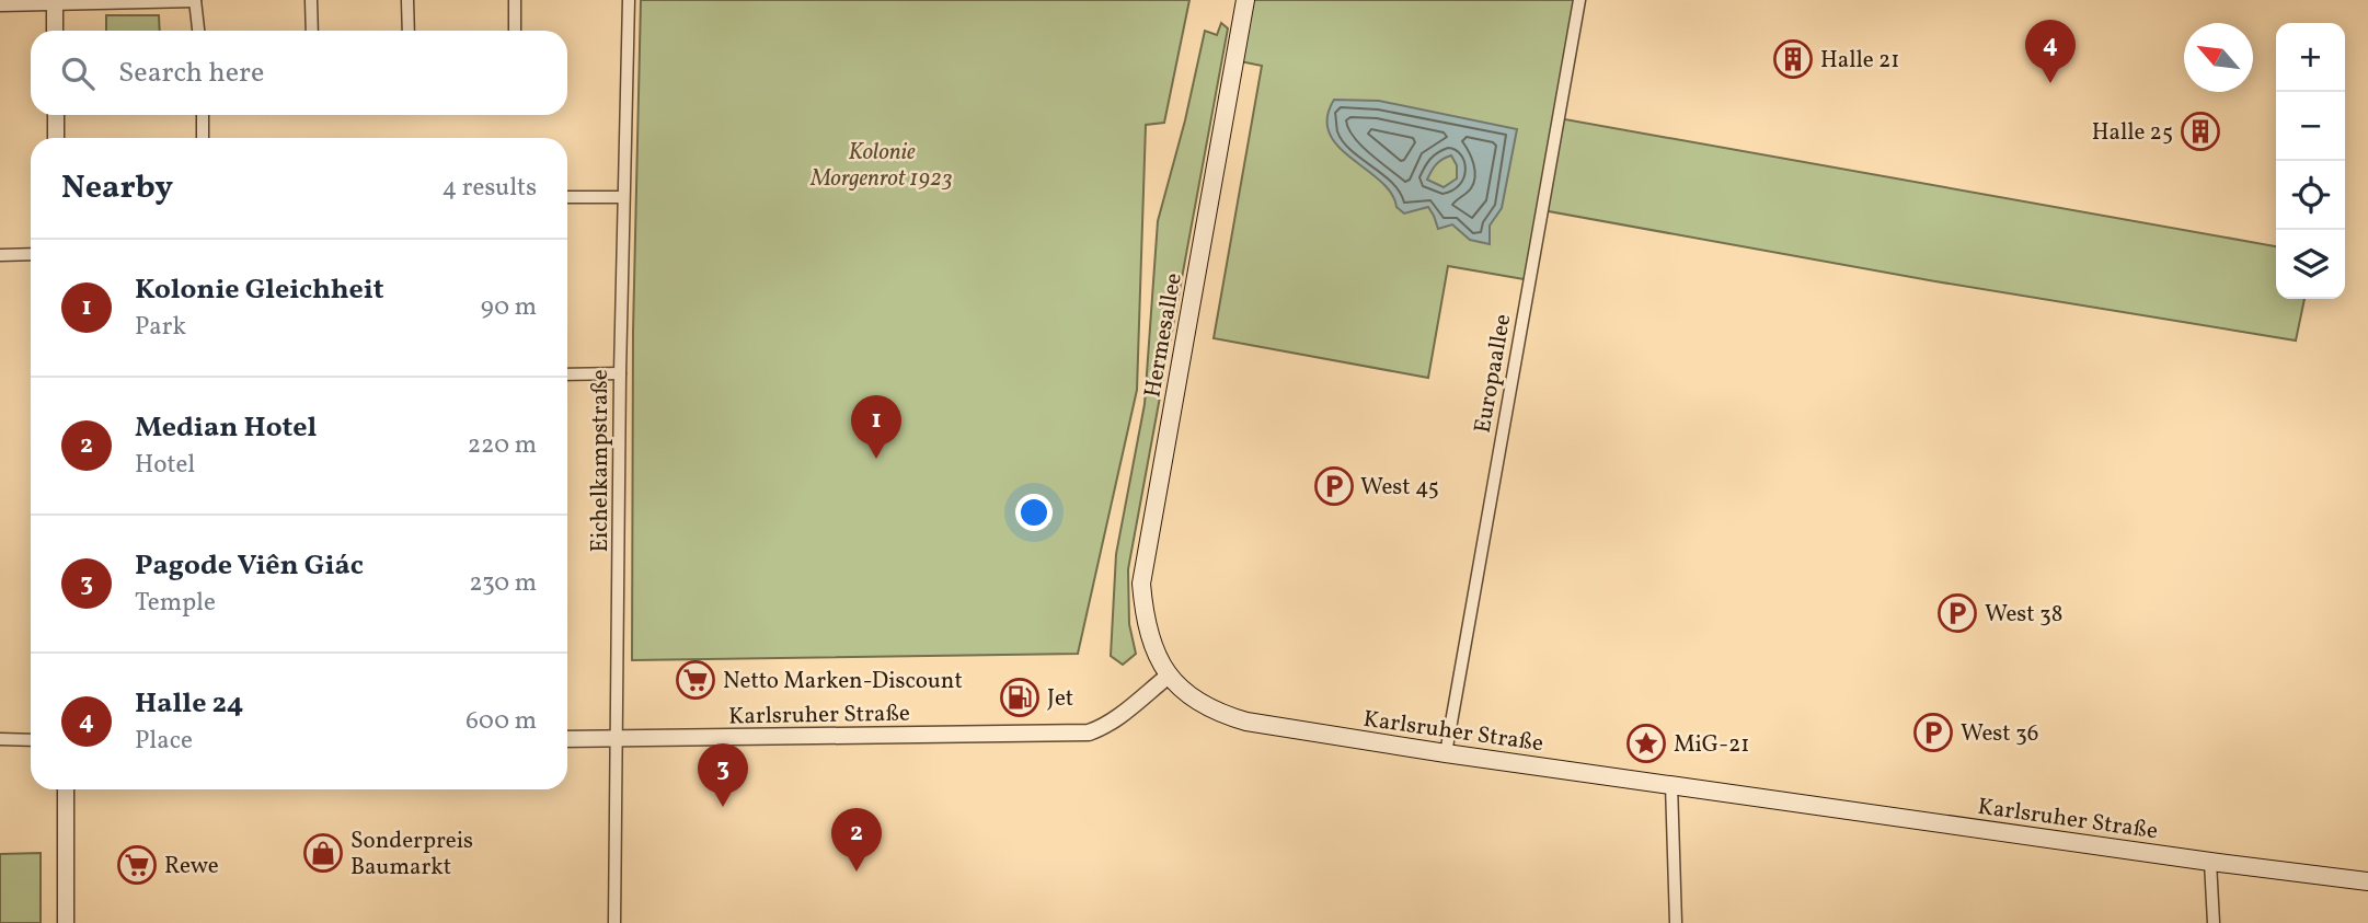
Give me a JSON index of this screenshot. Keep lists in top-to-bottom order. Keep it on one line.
{"streets":{"main road":["Hermesallee","Karlsruher Straße"],"street":["Europaallee","Eichelkampstraße"]},"crossings":[["Hermesallee","Karlsruher Straße"],["Europaallee","Karlsruher Straße"],["Eichelkampstraße","Karlsruher Straße"]],"parks":["Kolonie Morgenrot 1923"],"places":{"building":["Halle 21","Halle 25"],"parking":["West 45","West 38","West 36"],"supermarket":["Netto Marken-Discount","Rewe"],"fuel station":["Jet"],"place":["MiG-21"],"shop":["Sonderpreis Baumarkt"]},"north":"top left","page":{"pins":["4","1","3","2"],"map_buttons":["+","−"],"search":"Search here","heading":["Nearby","4 results"],"list":[{"mark":"1","name":"Kolonie Gleichheit","note":"Park","value":"90 m"},{"mark":"2","name":"Median Hotel","note":"Hotel","value":"220 m"},{"mark":"3","name":"Pagode Viên Giác","note":"Temple","value":"230 m"},{"mark":"4","name":"Halle 24","note":"Place","value":"600 m"}]}}
